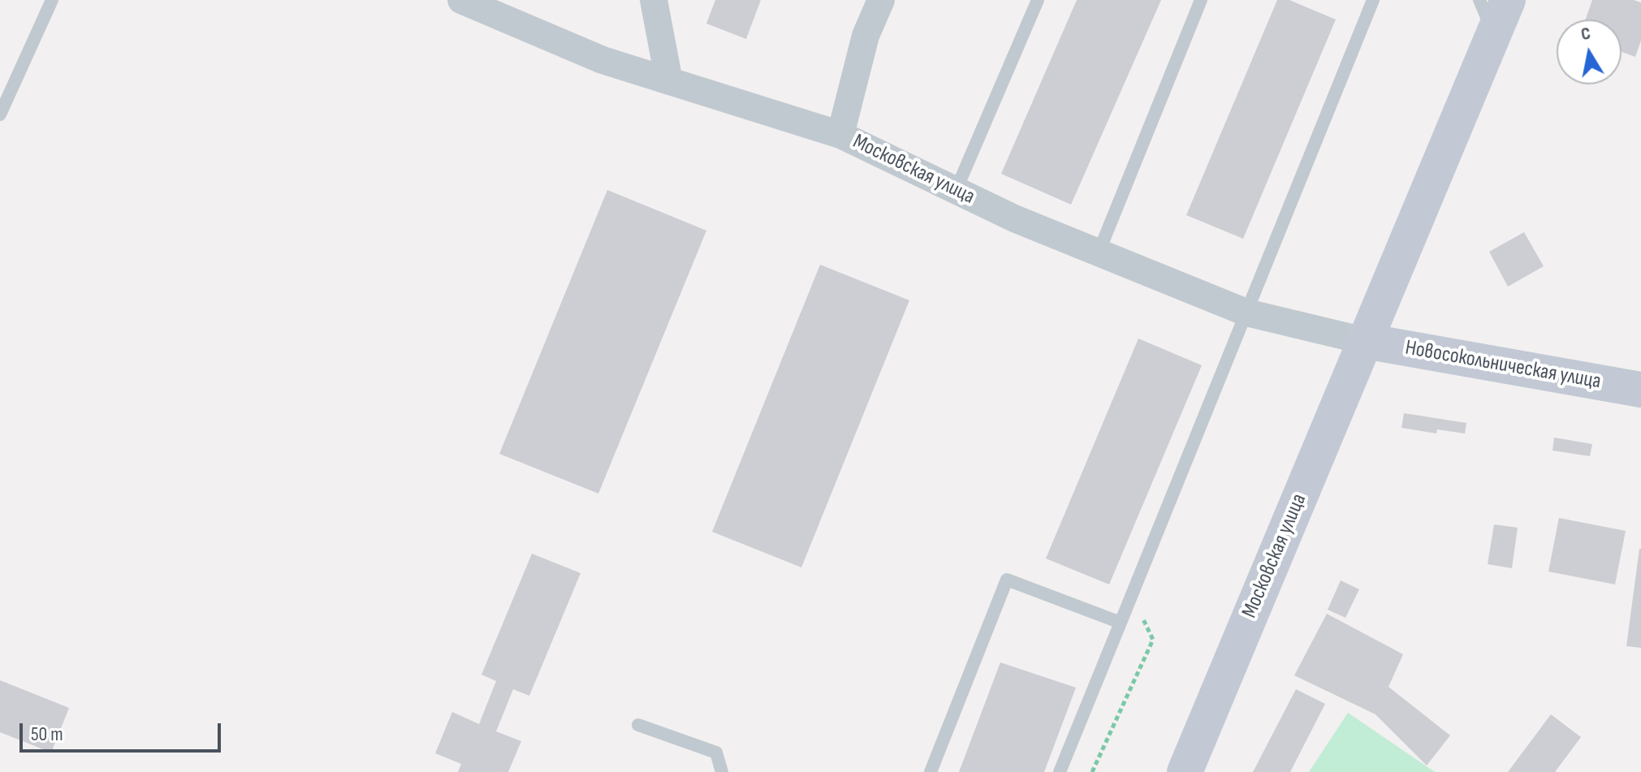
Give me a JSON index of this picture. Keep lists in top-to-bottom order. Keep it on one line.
{"streets":{"main road":["Московская улица","Новосокольническая улица"]},"crossings":[["Московская улица","Новосокольническая улица"]],"scale_bar":"50 m","north":"top"}
